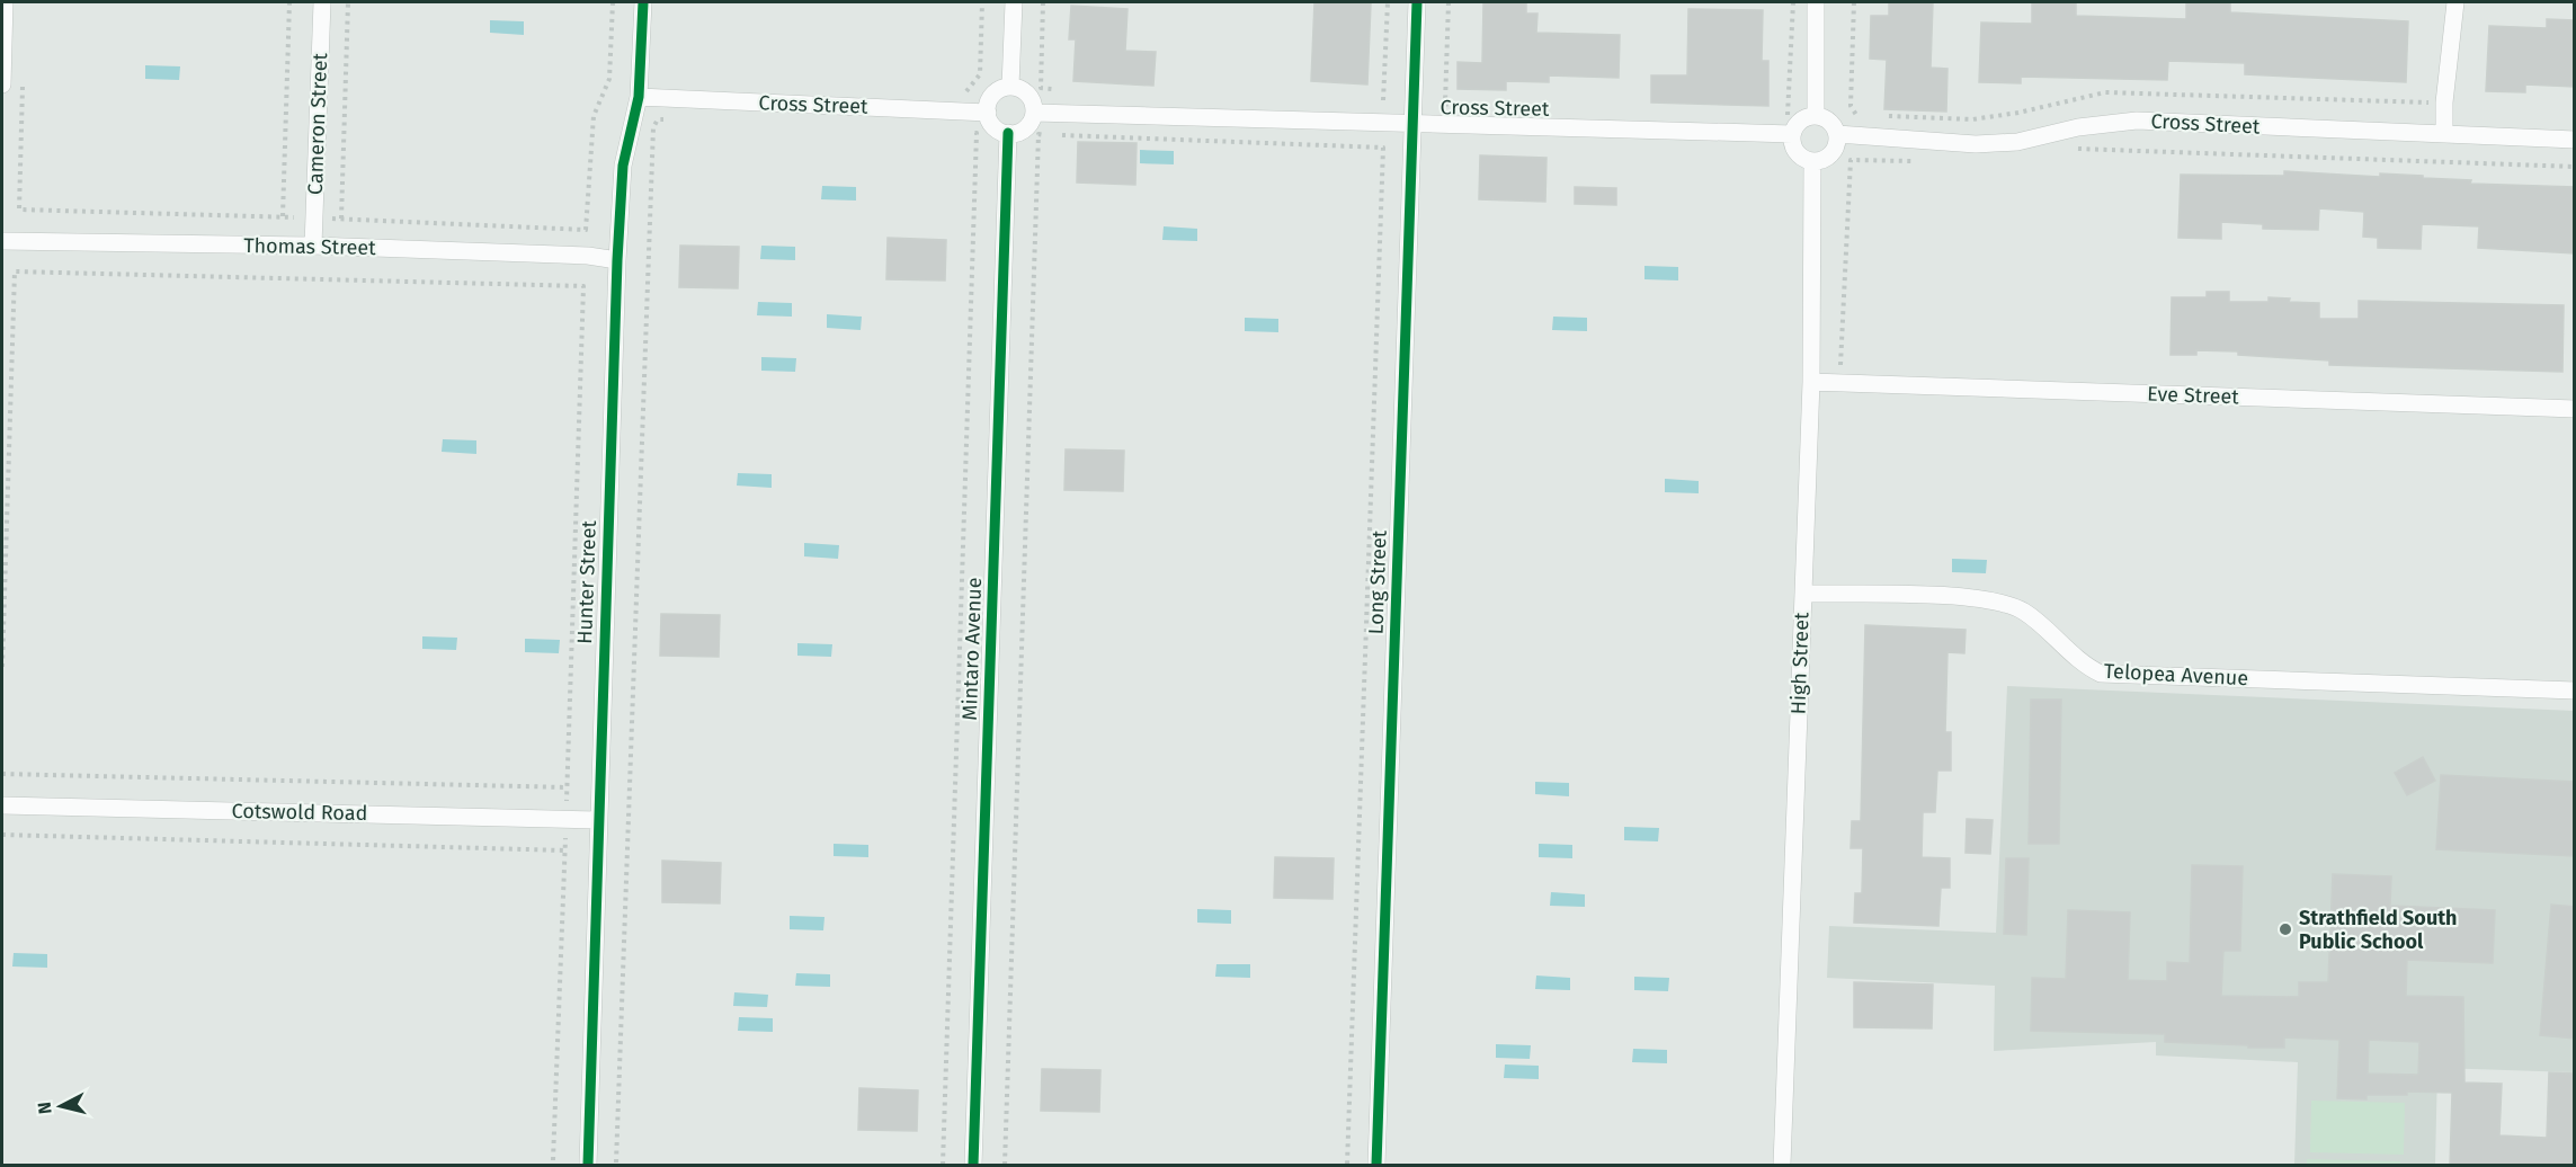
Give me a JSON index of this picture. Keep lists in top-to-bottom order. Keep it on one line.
{"streets":{"street":["Cross Street","Cameron Street","Thomas Street","Eve Street","Hunter Street","Long Street","Mintaro Avenue","High Street","Telopea Avenue","Cotswold Road"]},"crossings":[["Cross Street","Hunter Street"],["Cross Street","Long Street"],["Cross Street","Mintaro Avenue"],["Cross Street","High Street"],["Cameron Street","Thomas Street"],["Thomas Street","Hunter Street"],["Eve Street","High Street"],["Hunter Street","Cotswold Road"],["High Street","Telopea Avenue"]],"places":["Strathfield South Public School"],"north":"left"}
